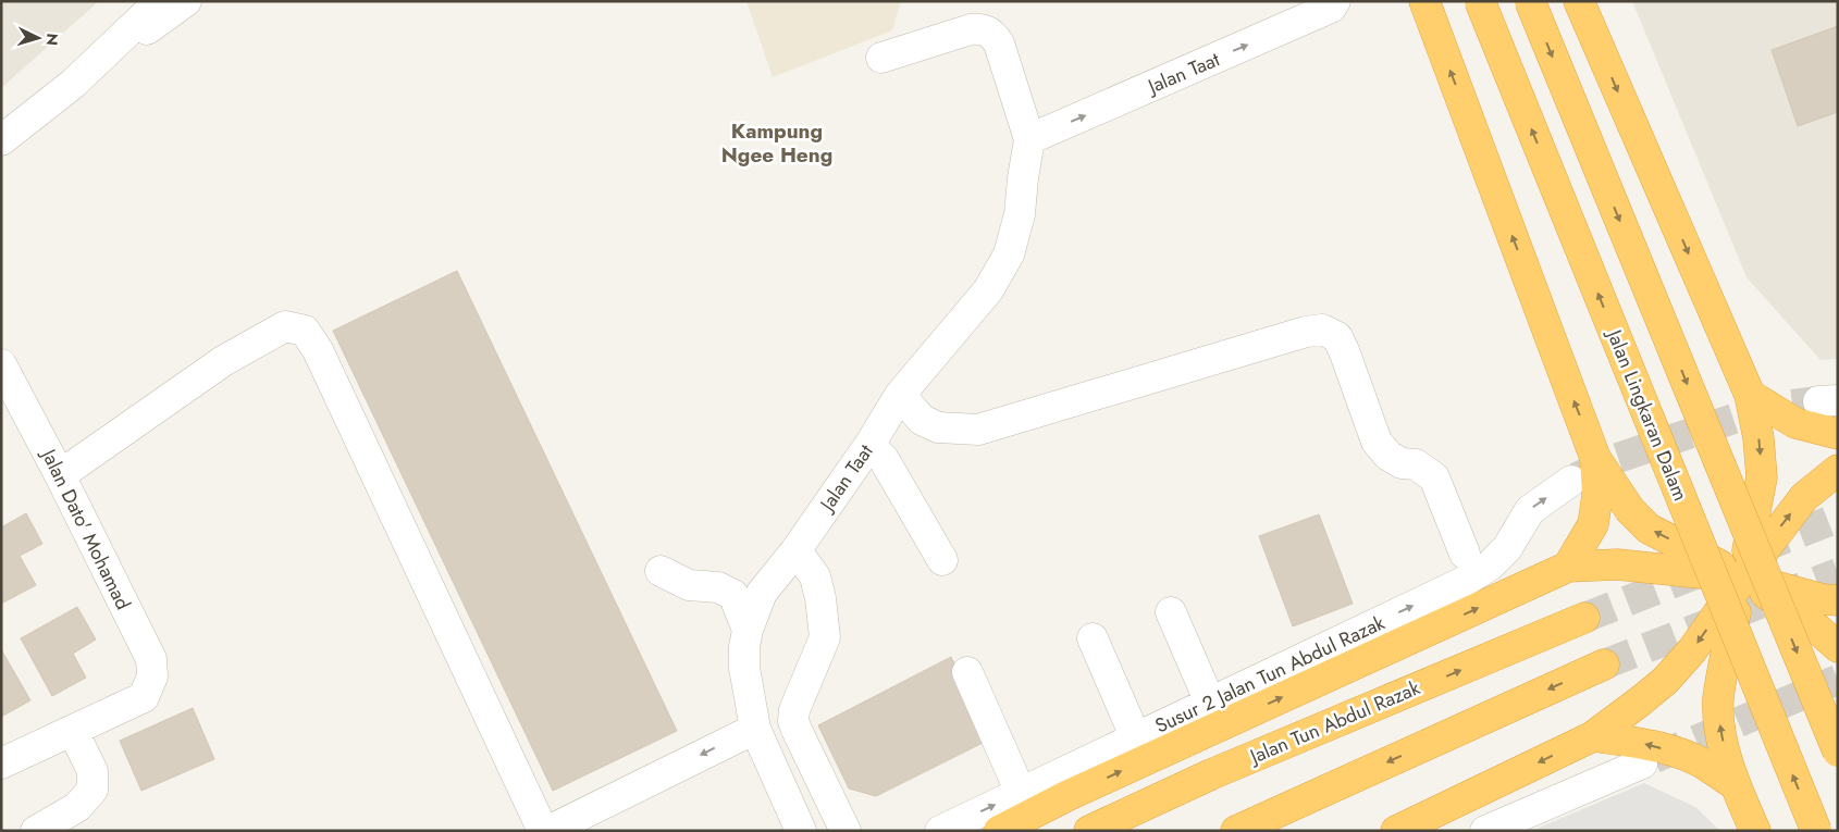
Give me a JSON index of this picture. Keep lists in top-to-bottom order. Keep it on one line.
{"streets":{"highway":["Jalan Lingkaran Dalam","Jalan Tun Abdul Razak"],"street":["Jalan Taat","Jalan Dato' Mohamad","Susur 2 Jalan Tun Abdul Razak"]},"districts":["Kampung Ngee Heng"],"north":"right"}
